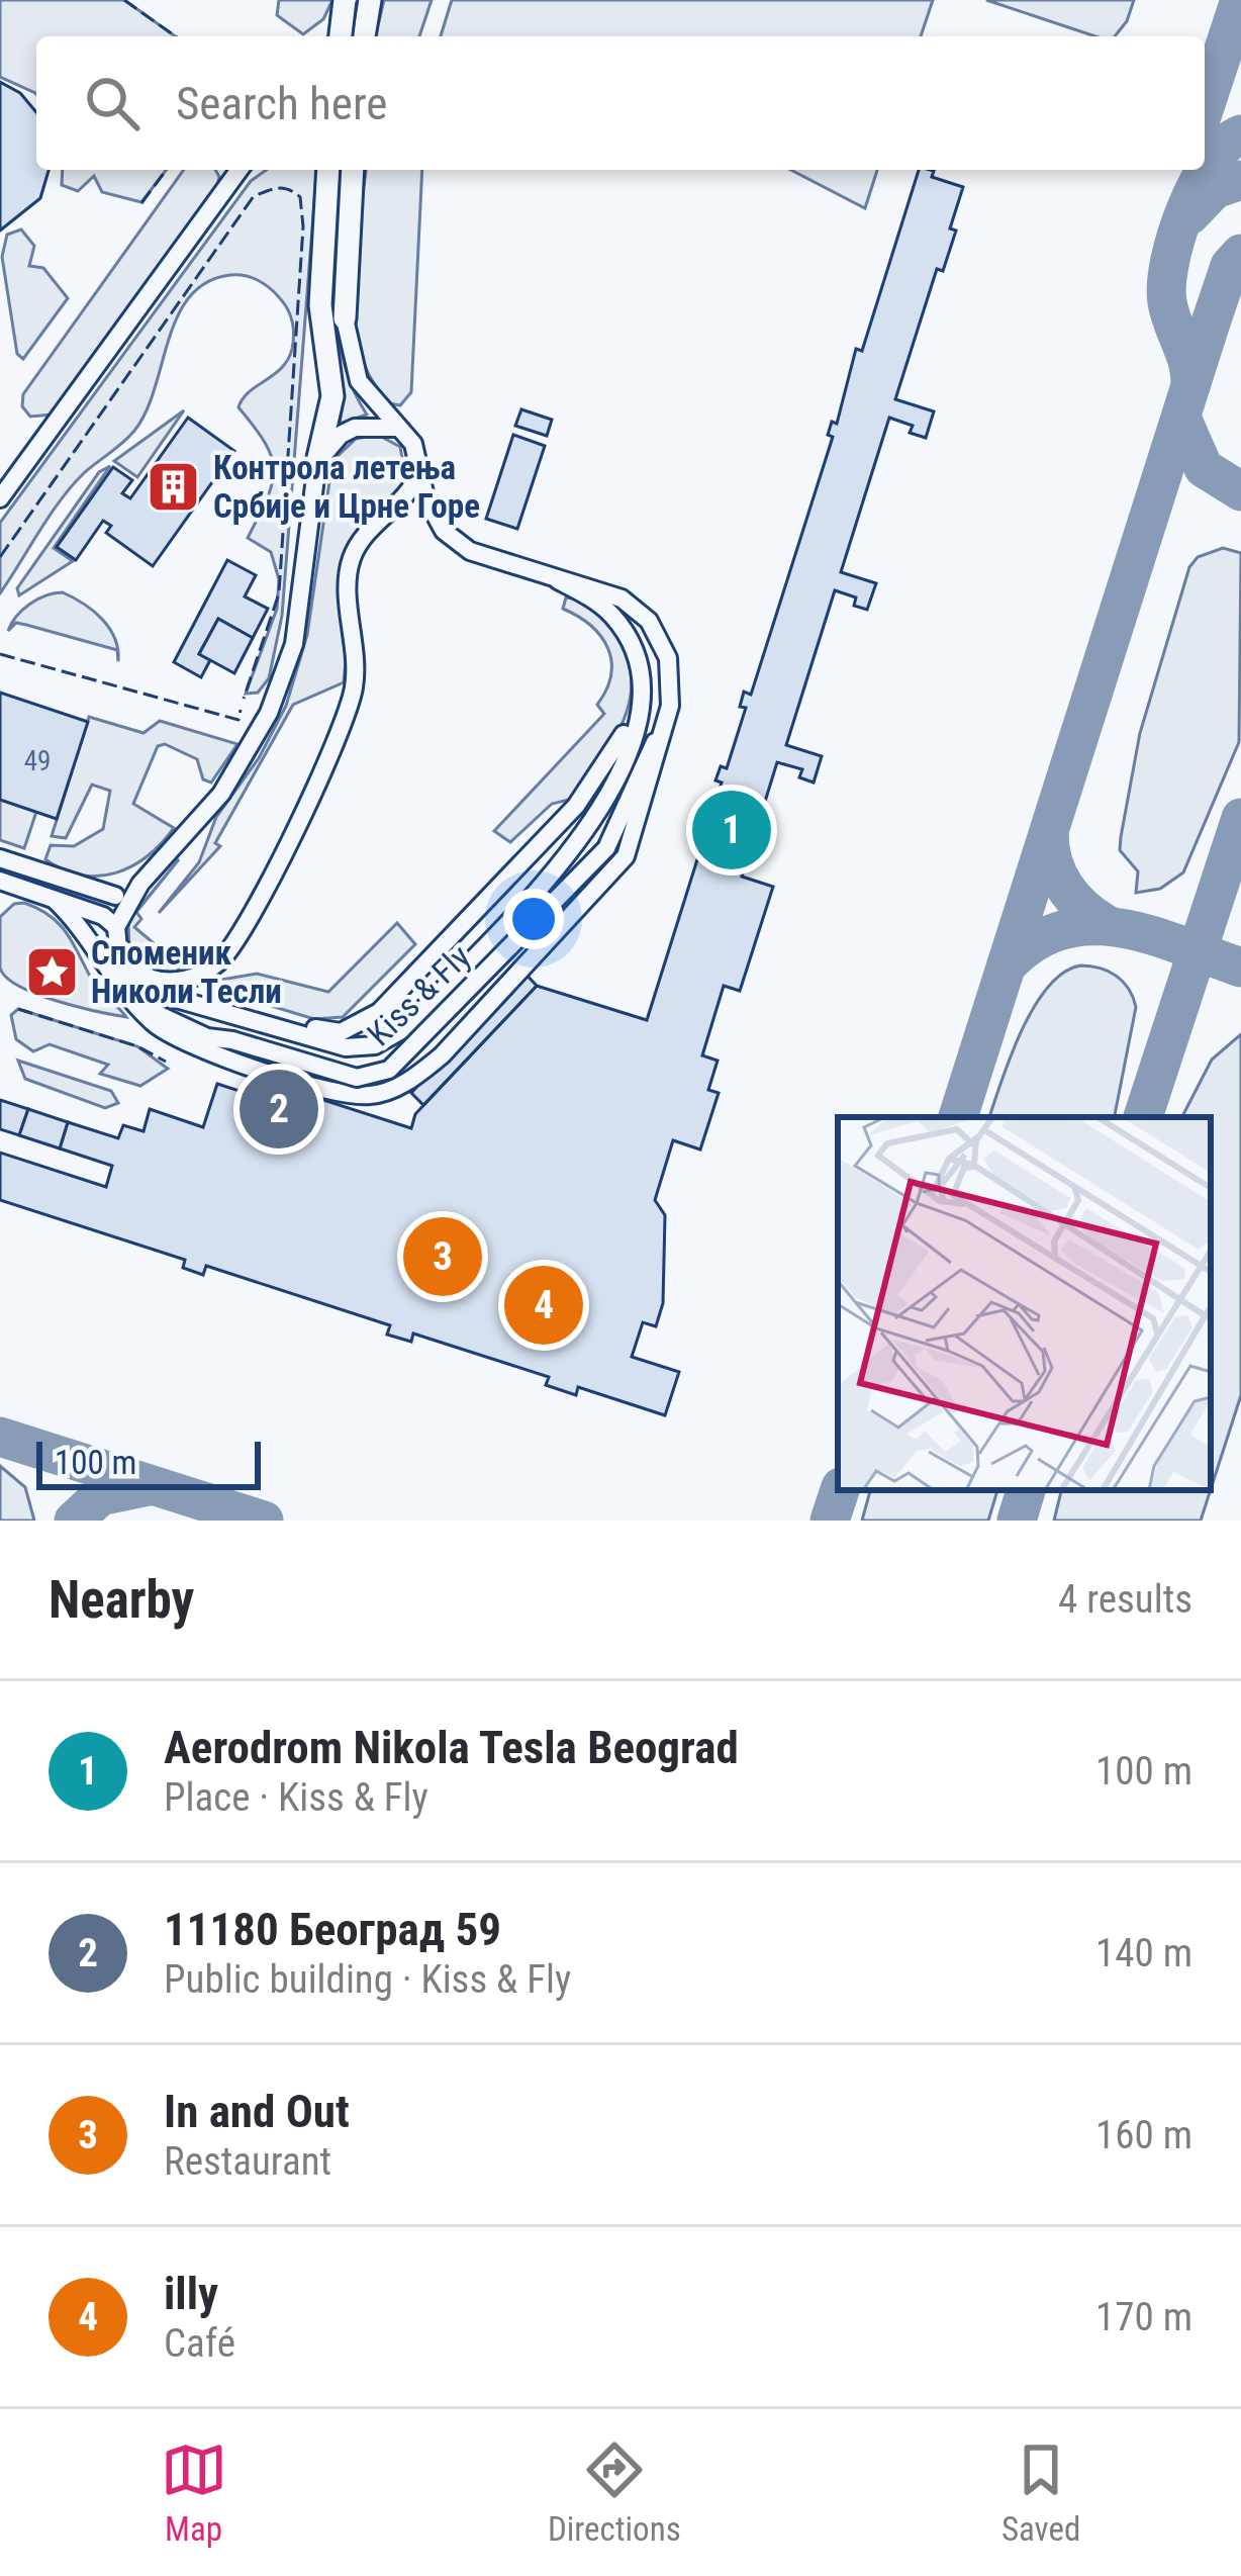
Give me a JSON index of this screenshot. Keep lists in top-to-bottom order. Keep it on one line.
{"streets":{"street":["Kiss & Fly"]},"places":{"building":["Контрола летења Србије и Црне Горе"],"place":["Споменик Николи Тесли"]},"house_numbers":["49"],"scale_bar":"100 m","page":{"search":"Search here","pins":["1","2","3","4"],"scale":"100 m","heading":["Nearby","4 results"],"list":[{"mark":"1","name":"Aerodrom Nikola Tesla Beograd","note":"Place · Kiss & Fly","value":"100 m"},{"mark":"2","name":"11180 Београд 59","note":"Public building · Kiss & Fly","value":"140 m"},{"mark":"3","name":"In and Out","note":"Restaurant","value":"160 m"},{"mark":"4","name":"illy","note":"Café","value":"170 m"}],"nav":["Map","Directions","Saved"]}}
